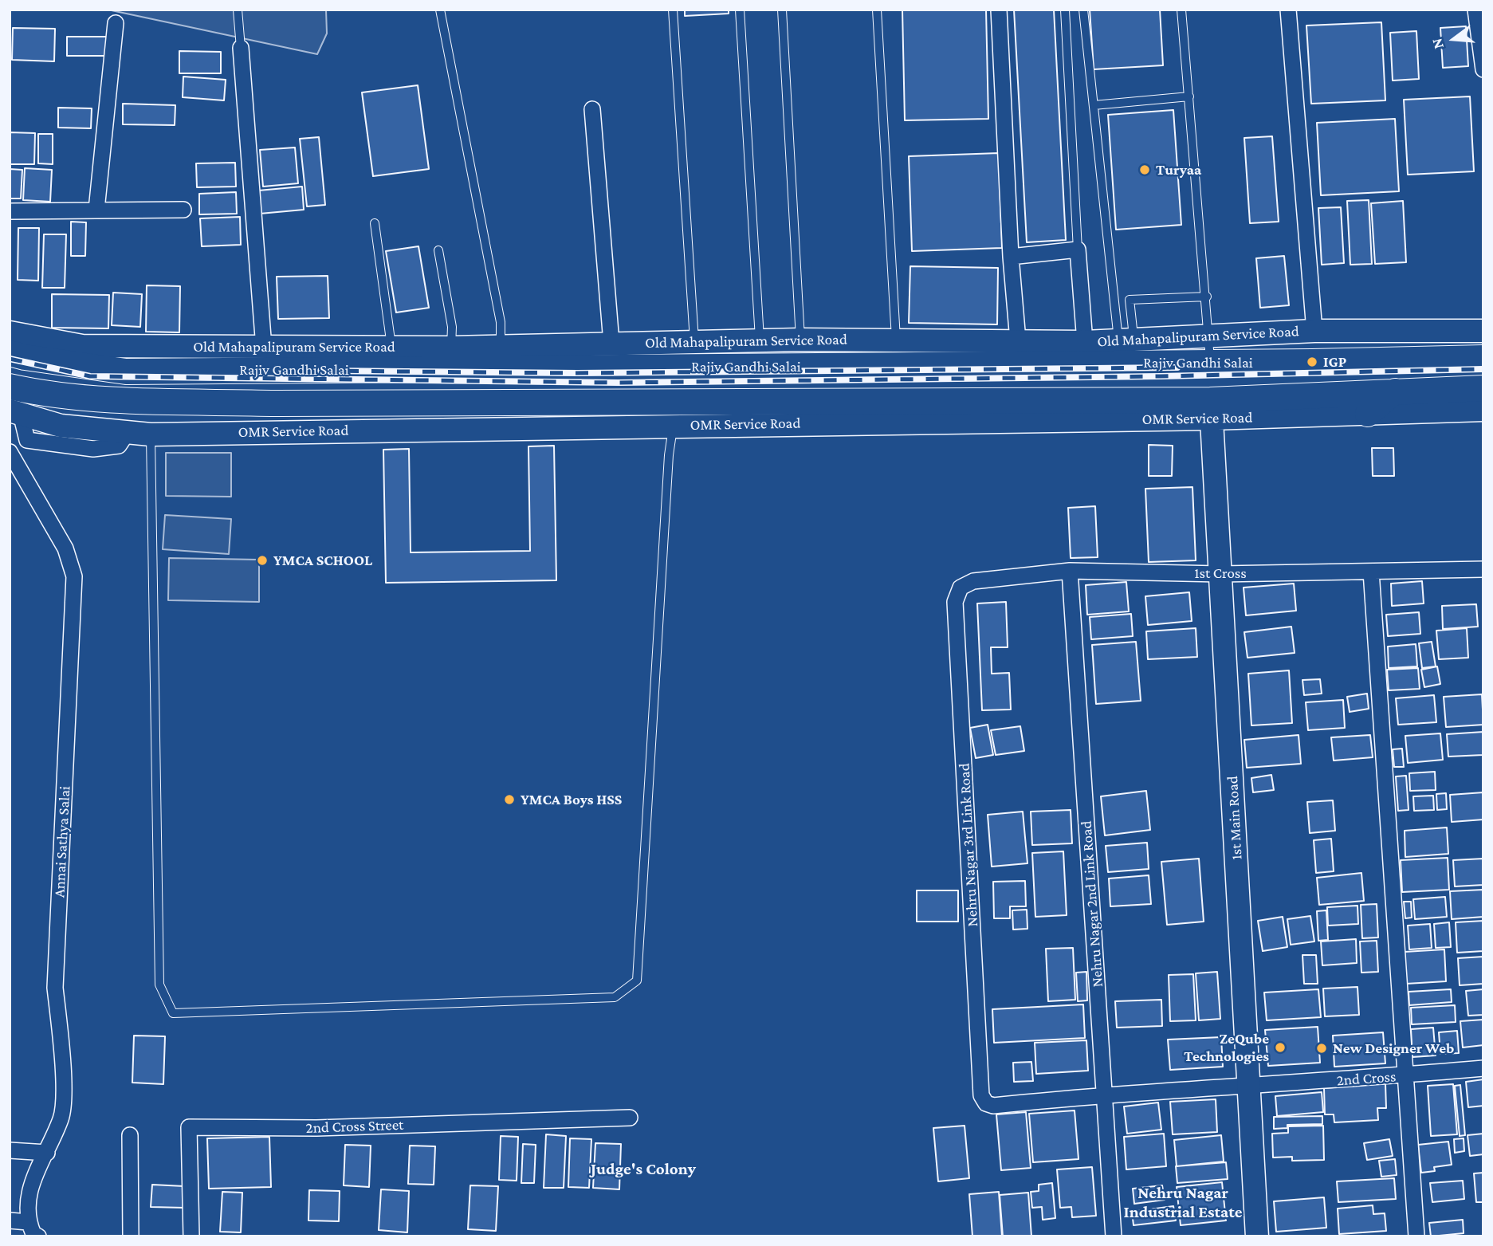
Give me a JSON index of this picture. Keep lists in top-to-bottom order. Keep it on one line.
{"streets":{"main road":["Rajiv Gandhi Salai"],"street":["Old Mahapalipuram Service Road","OMR Service Road","1st Cross","1st Main Road","Annai Sathya Salai","Nehru Nagar 3rd Link Road","Nehru Nagar 2nd Link Road","2nd Cross","2nd Cross Street"]},"crossings":[["Old Mahapalipuram Service Road","Rajiv Gandhi Salai"],["OMR Service Road","1st Main Road"],["1st Cross","1st Main Road"],["1st Cross","Nehru Nagar 3rd Link Road"],["1st Cross","Nehru Nagar 2nd Link Road"],["1st Main Road","2nd Cross"],["Nehru Nagar 3rd Link Road","Nehru Nagar 2nd Link Road"],["Nehru Nagar 3rd Link Road","2nd Cross"],["Nehru Nagar 2nd Link Road","2nd Cross"]],"districts":["Judge's Colony","Nehru Nagar Industrial Estate"],"places":["Turyaa","IGP","YMCA SCHOOL","YMCA Boys HSS","ZeQube Technologies","New Designer Web"],"north":"left"}
